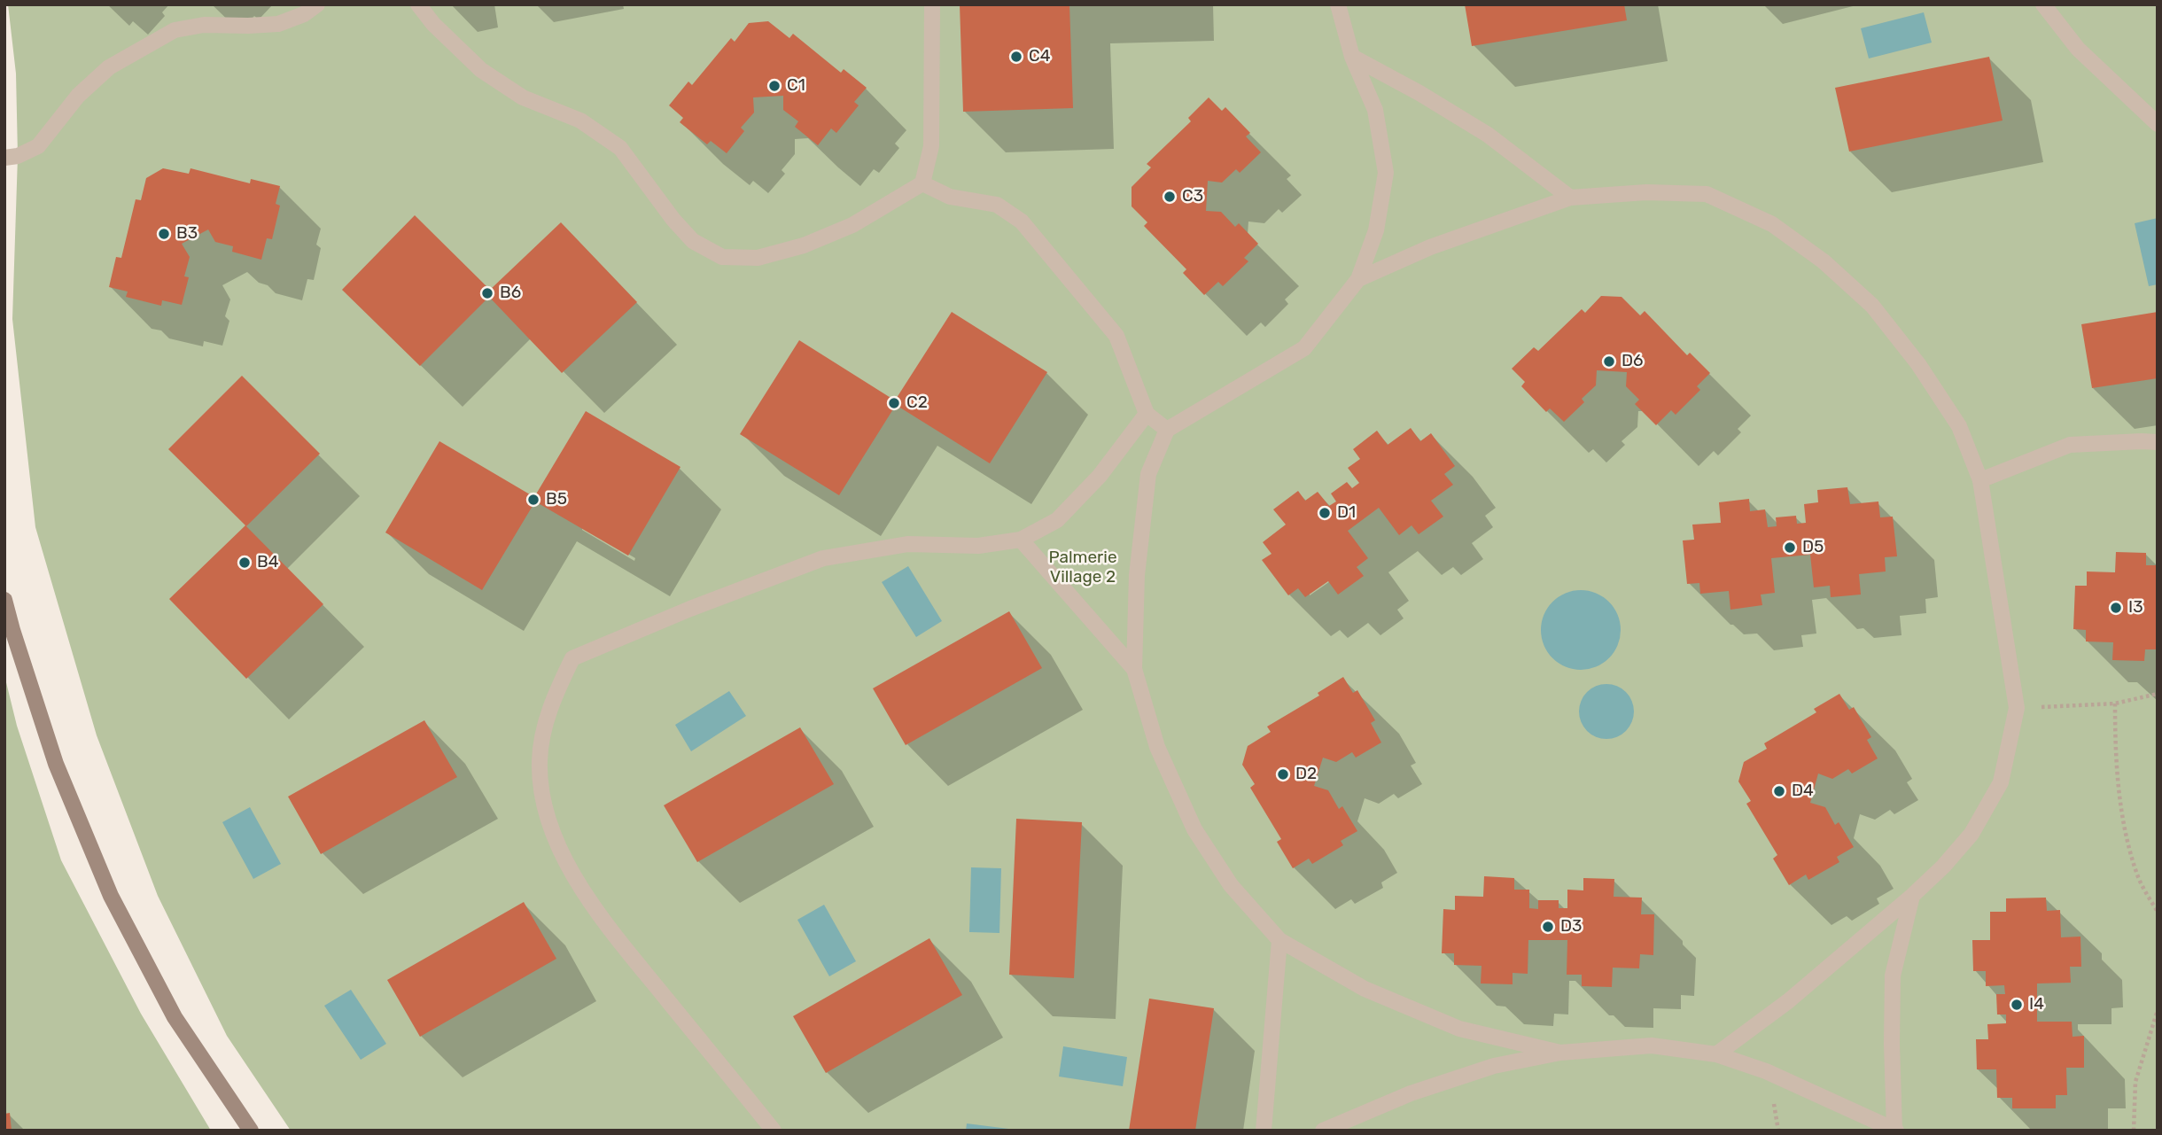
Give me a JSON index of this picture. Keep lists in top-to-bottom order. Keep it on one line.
{"parks":["Palmerie Village 2"],"places":["C4","C1","C3","B3","B6","D6","C2","B5","D1","D5","B4","I3","D2","D4","D3","I4"]}
